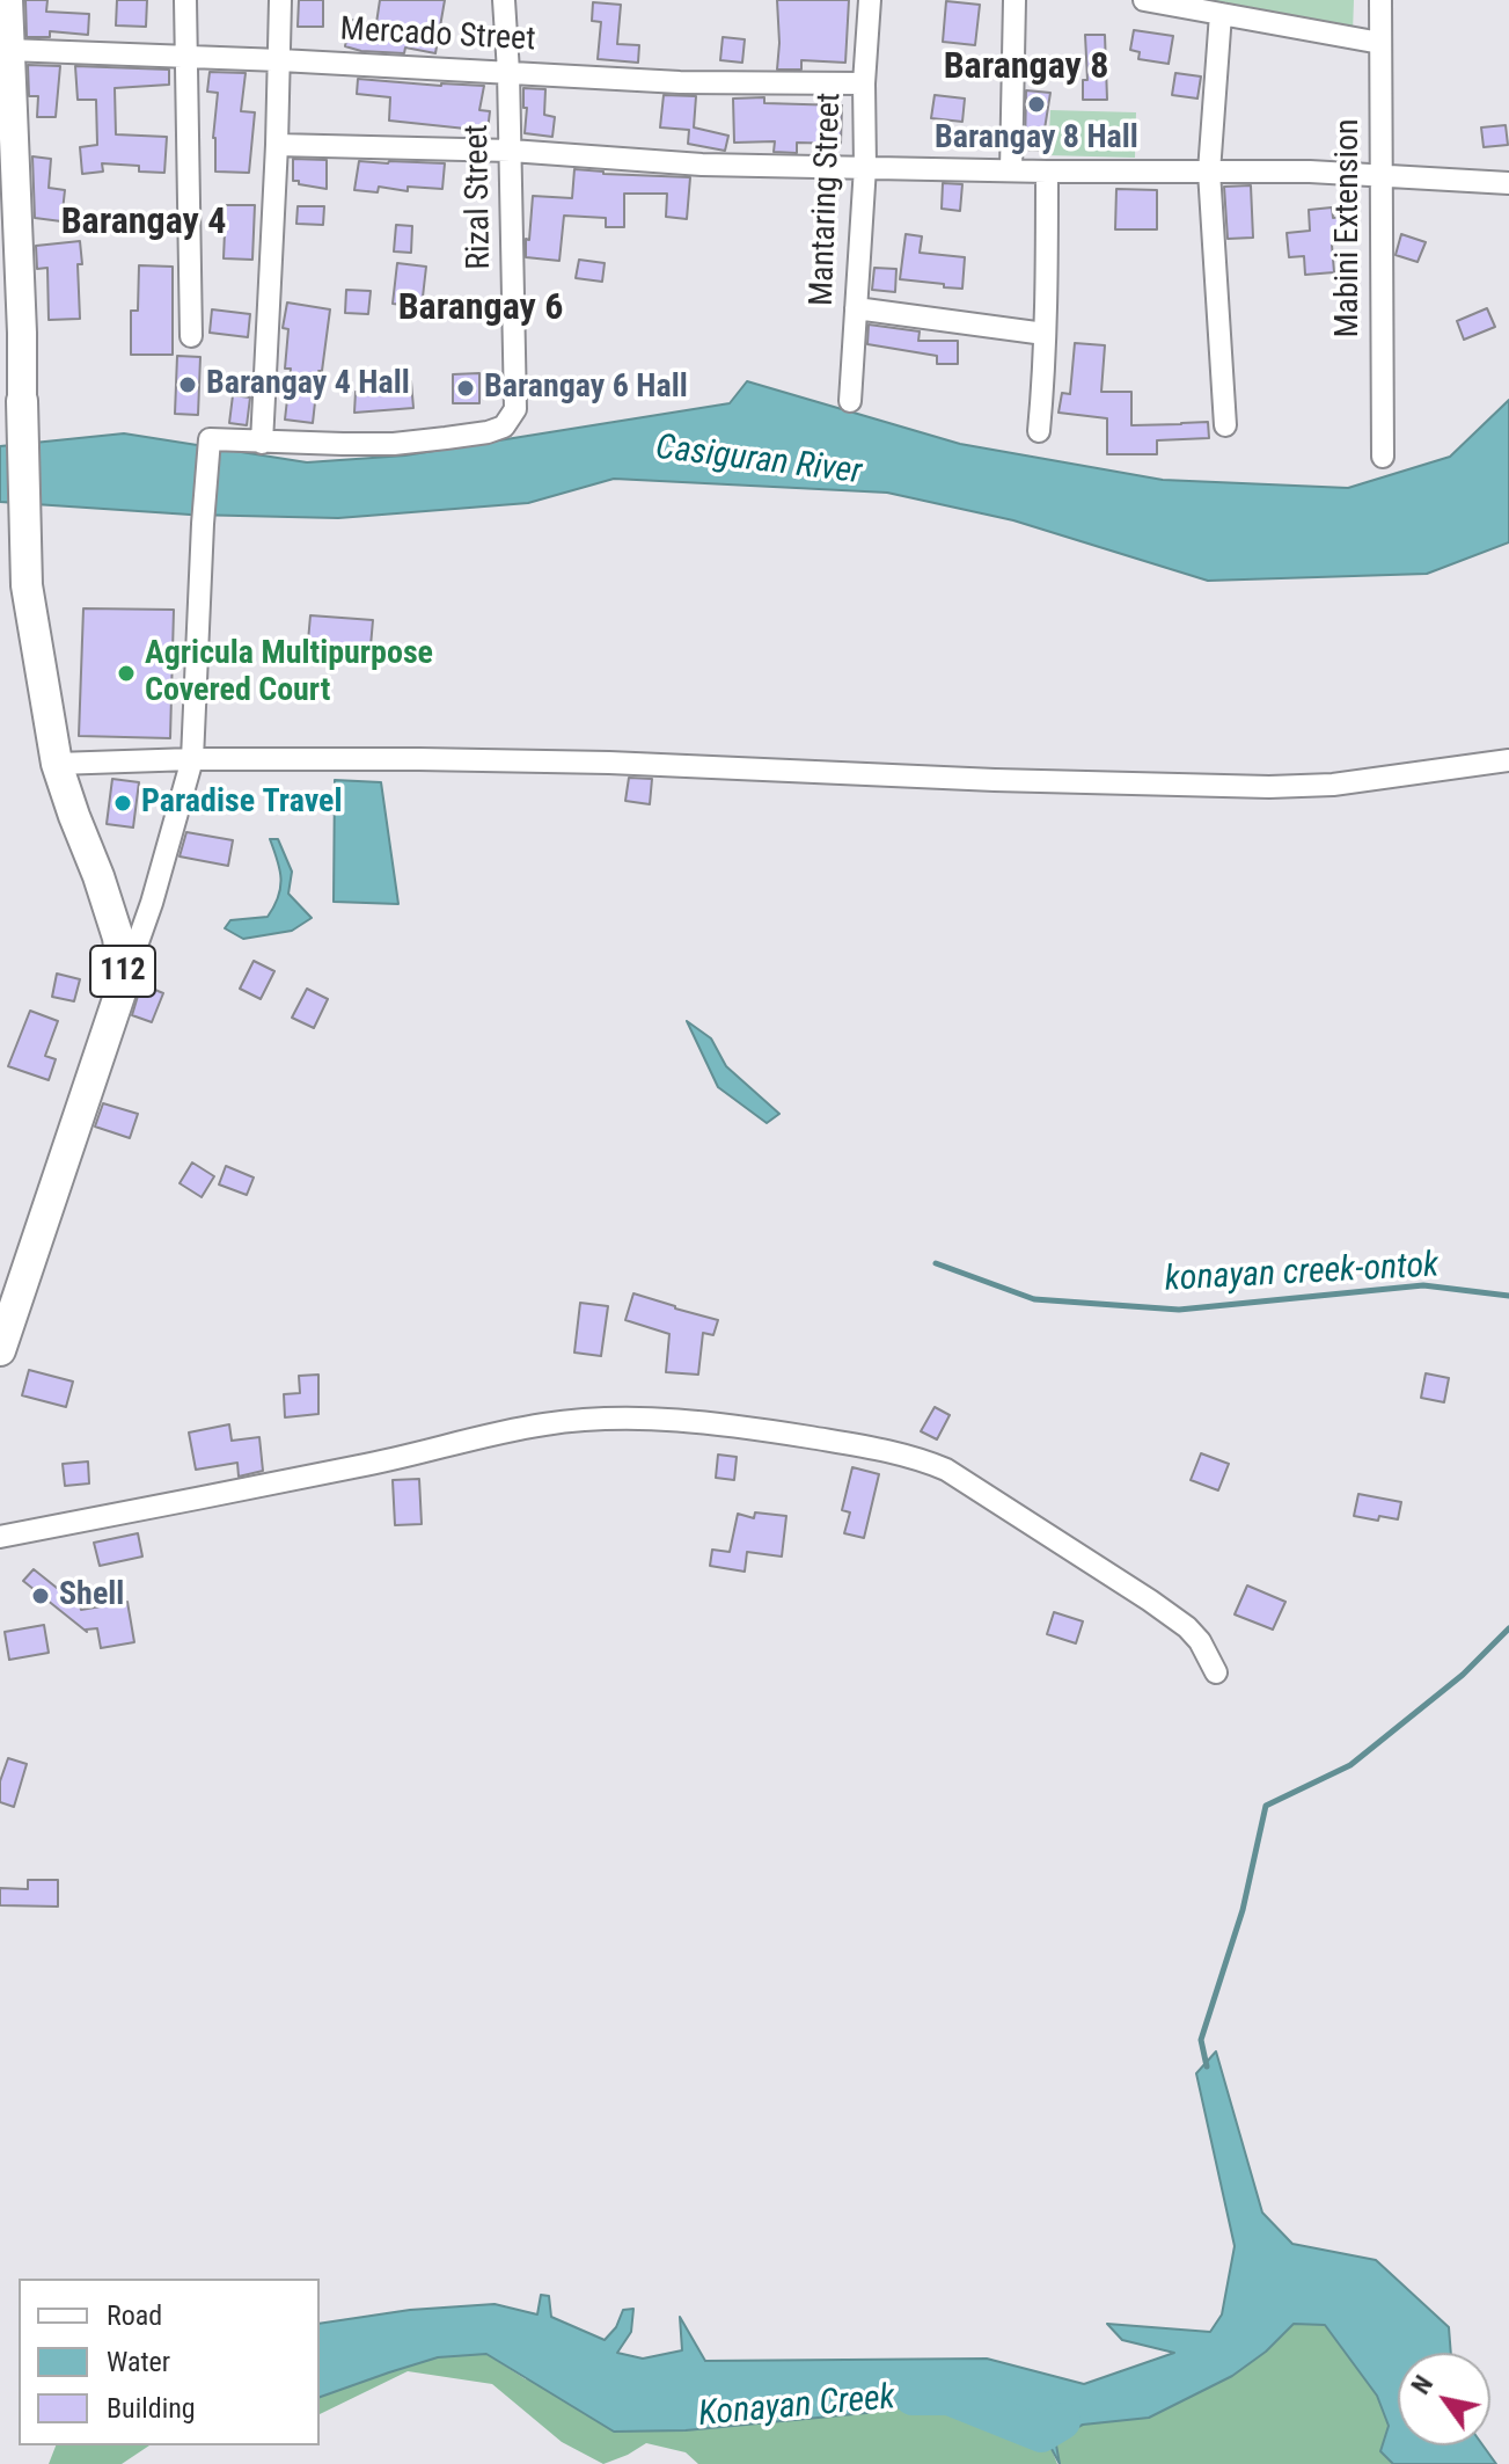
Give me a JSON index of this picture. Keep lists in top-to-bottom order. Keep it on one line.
{"streets":{"main road":["112"],"street":["Mercado Street","Rizal Street","Mantaring Street","Mabini Extension"]},"crossings":[["Mercado Street","Rizal Street"],["Mercado Street","Mantaring Street"],["Mercado Street","112"]],"districts":["Barangay 8","Barangay 4","Barangay 6"],"water":["Casiguran River","konayan creek-ontok","Konayan Creek"],"places":["Barangay 8 Hall","Barangay 4 Hall","Barangay 6 Hall","Agricula Multipurpose Covered Court","Paradise Travel","Shell"],"legend":["Road","Water","Building"],"north":"top left"}
